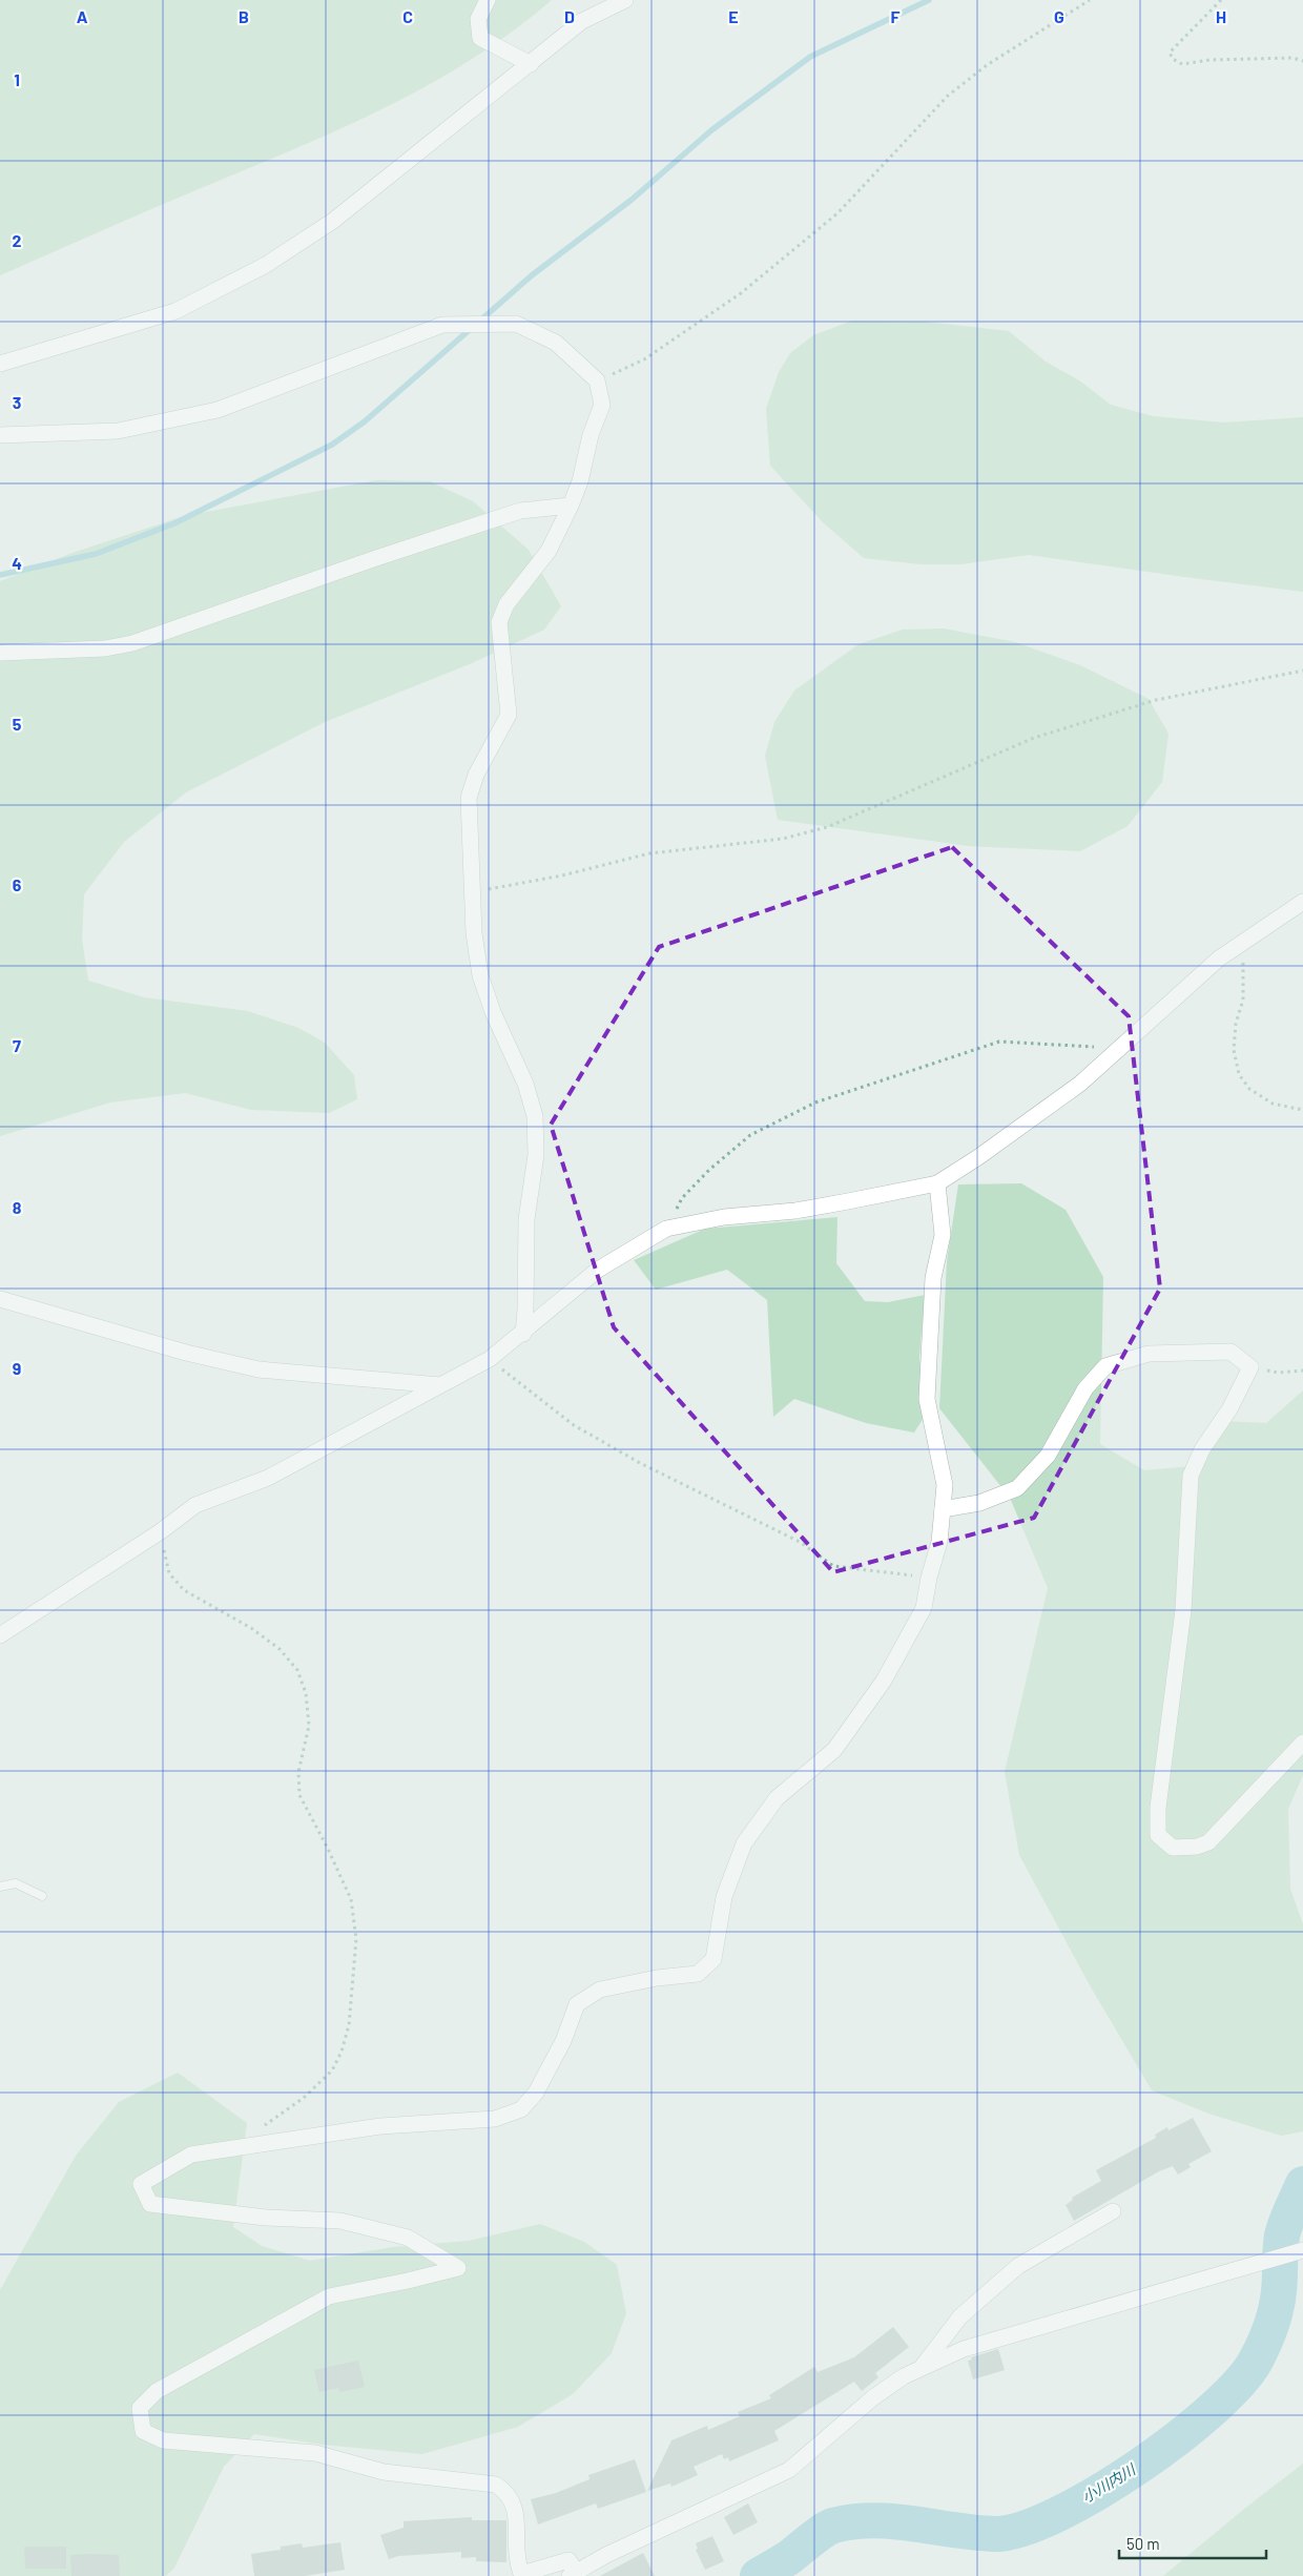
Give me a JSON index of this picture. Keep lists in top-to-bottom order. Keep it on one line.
{"water":["小川内川"],"scale_bar":"50 m","grid":{"columns":["A","B","C","D","E","F","G","H"],"rows":["1","2","3","4","5","6","7","8","9"]}}
